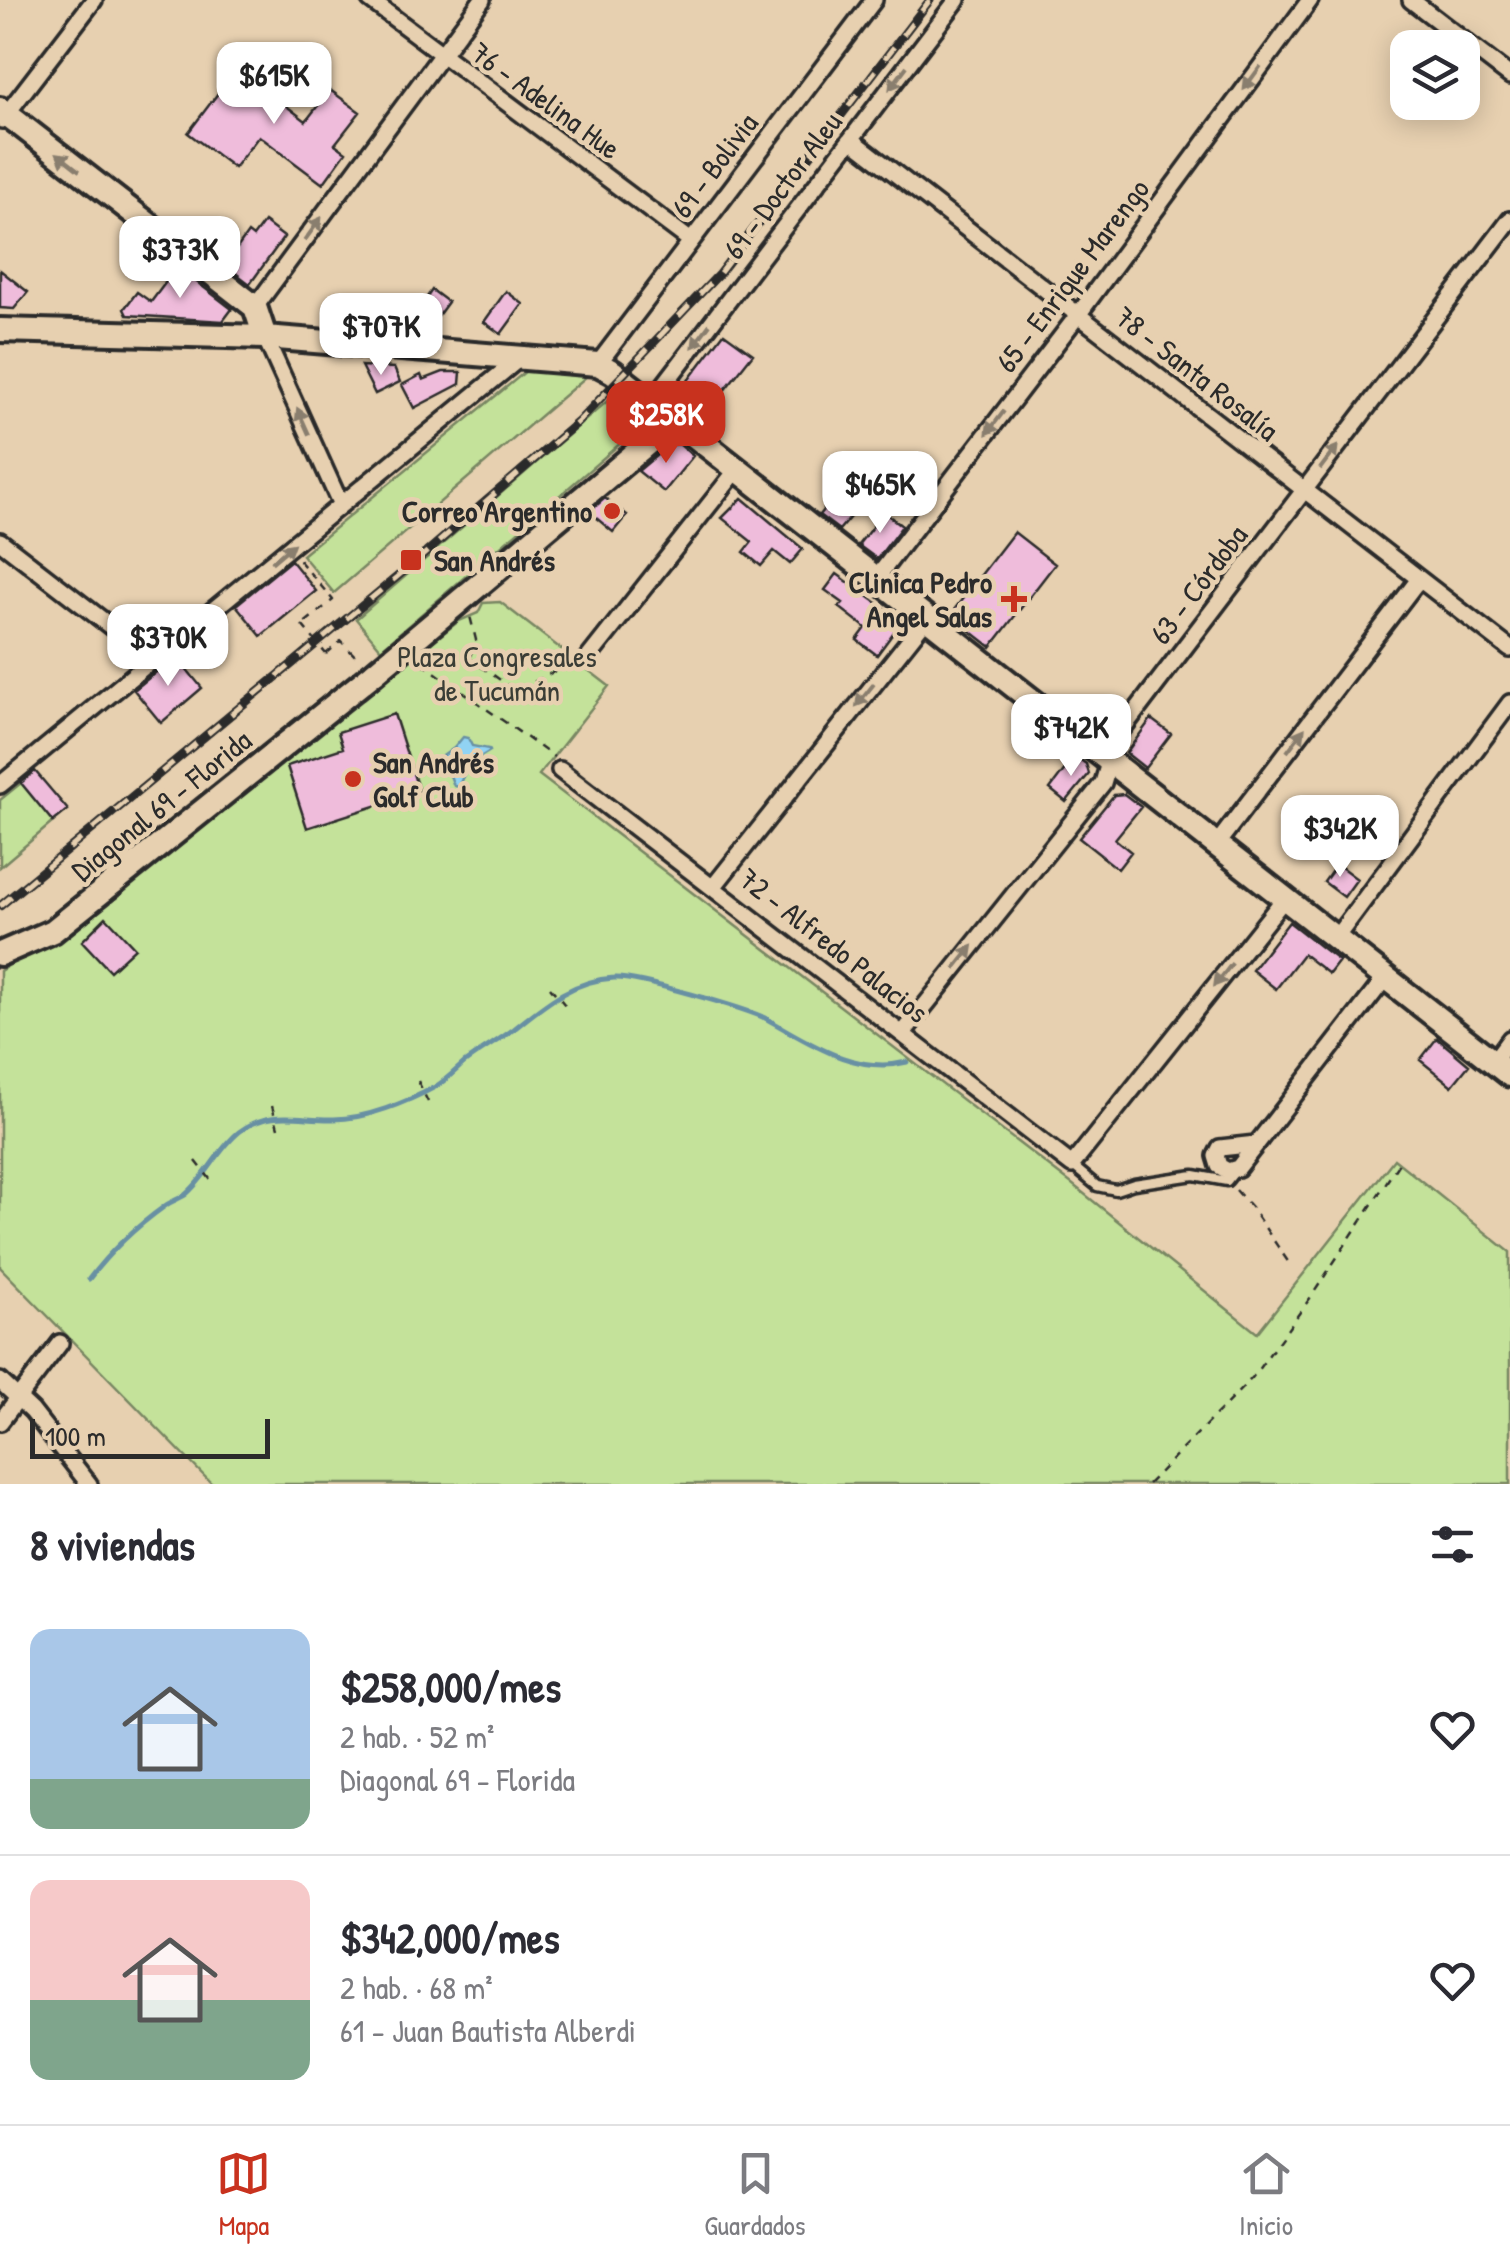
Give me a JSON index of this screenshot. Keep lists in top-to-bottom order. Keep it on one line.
{"streets":{"main road":["Diagonal 69 - Florida"],"street":["76 - Adelina Hue","69 - Bolivia","69 - Doctor Aleu","65 - Enrique Marengo","78 - Santa Rosalía","63 - Córdoba","72 - Alfredo Palacios"]},"crossings":[["76 - Adelina Hue","69 - Bolivia"],["69 - Doctor Aleu","78 - Santa Rosalía"],["65 - Enrique Marengo","78 - Santa Rosalía"],["78 - Santa Rosalía","63 - Córdoba"],["63 - Córdoba","72 - Alfredo Palacios"]],"one_way":["69 - Doctor Aleu","65 - Enrique Marengo","63 - Córdoba"],"parks":["Plaza Congresales de Tucumán"],"places":{"other":["Correo Argentino","San Andrés Golf Club"],"transit":["San Andrés"],"health":["Clinica Pedro Angel Salas"]},"scale_bar":"100 m","page":{"price":["$615K","$373K","$707K","$258K","$465K","$370K","$742K","$342K"],"scale":"100 m","heading":"8 viviendas","list":[{"name":"$258,000/mes","note":"2 hab. · 52 m² · Diagonal 69 - Florida"},{"name":"$342,000/mes","note":"2 hab. · 68 m² · 61 - Juan Bautista Alberdi"}],"tabs":["Mapa","Guardados","Inicio"]}}
